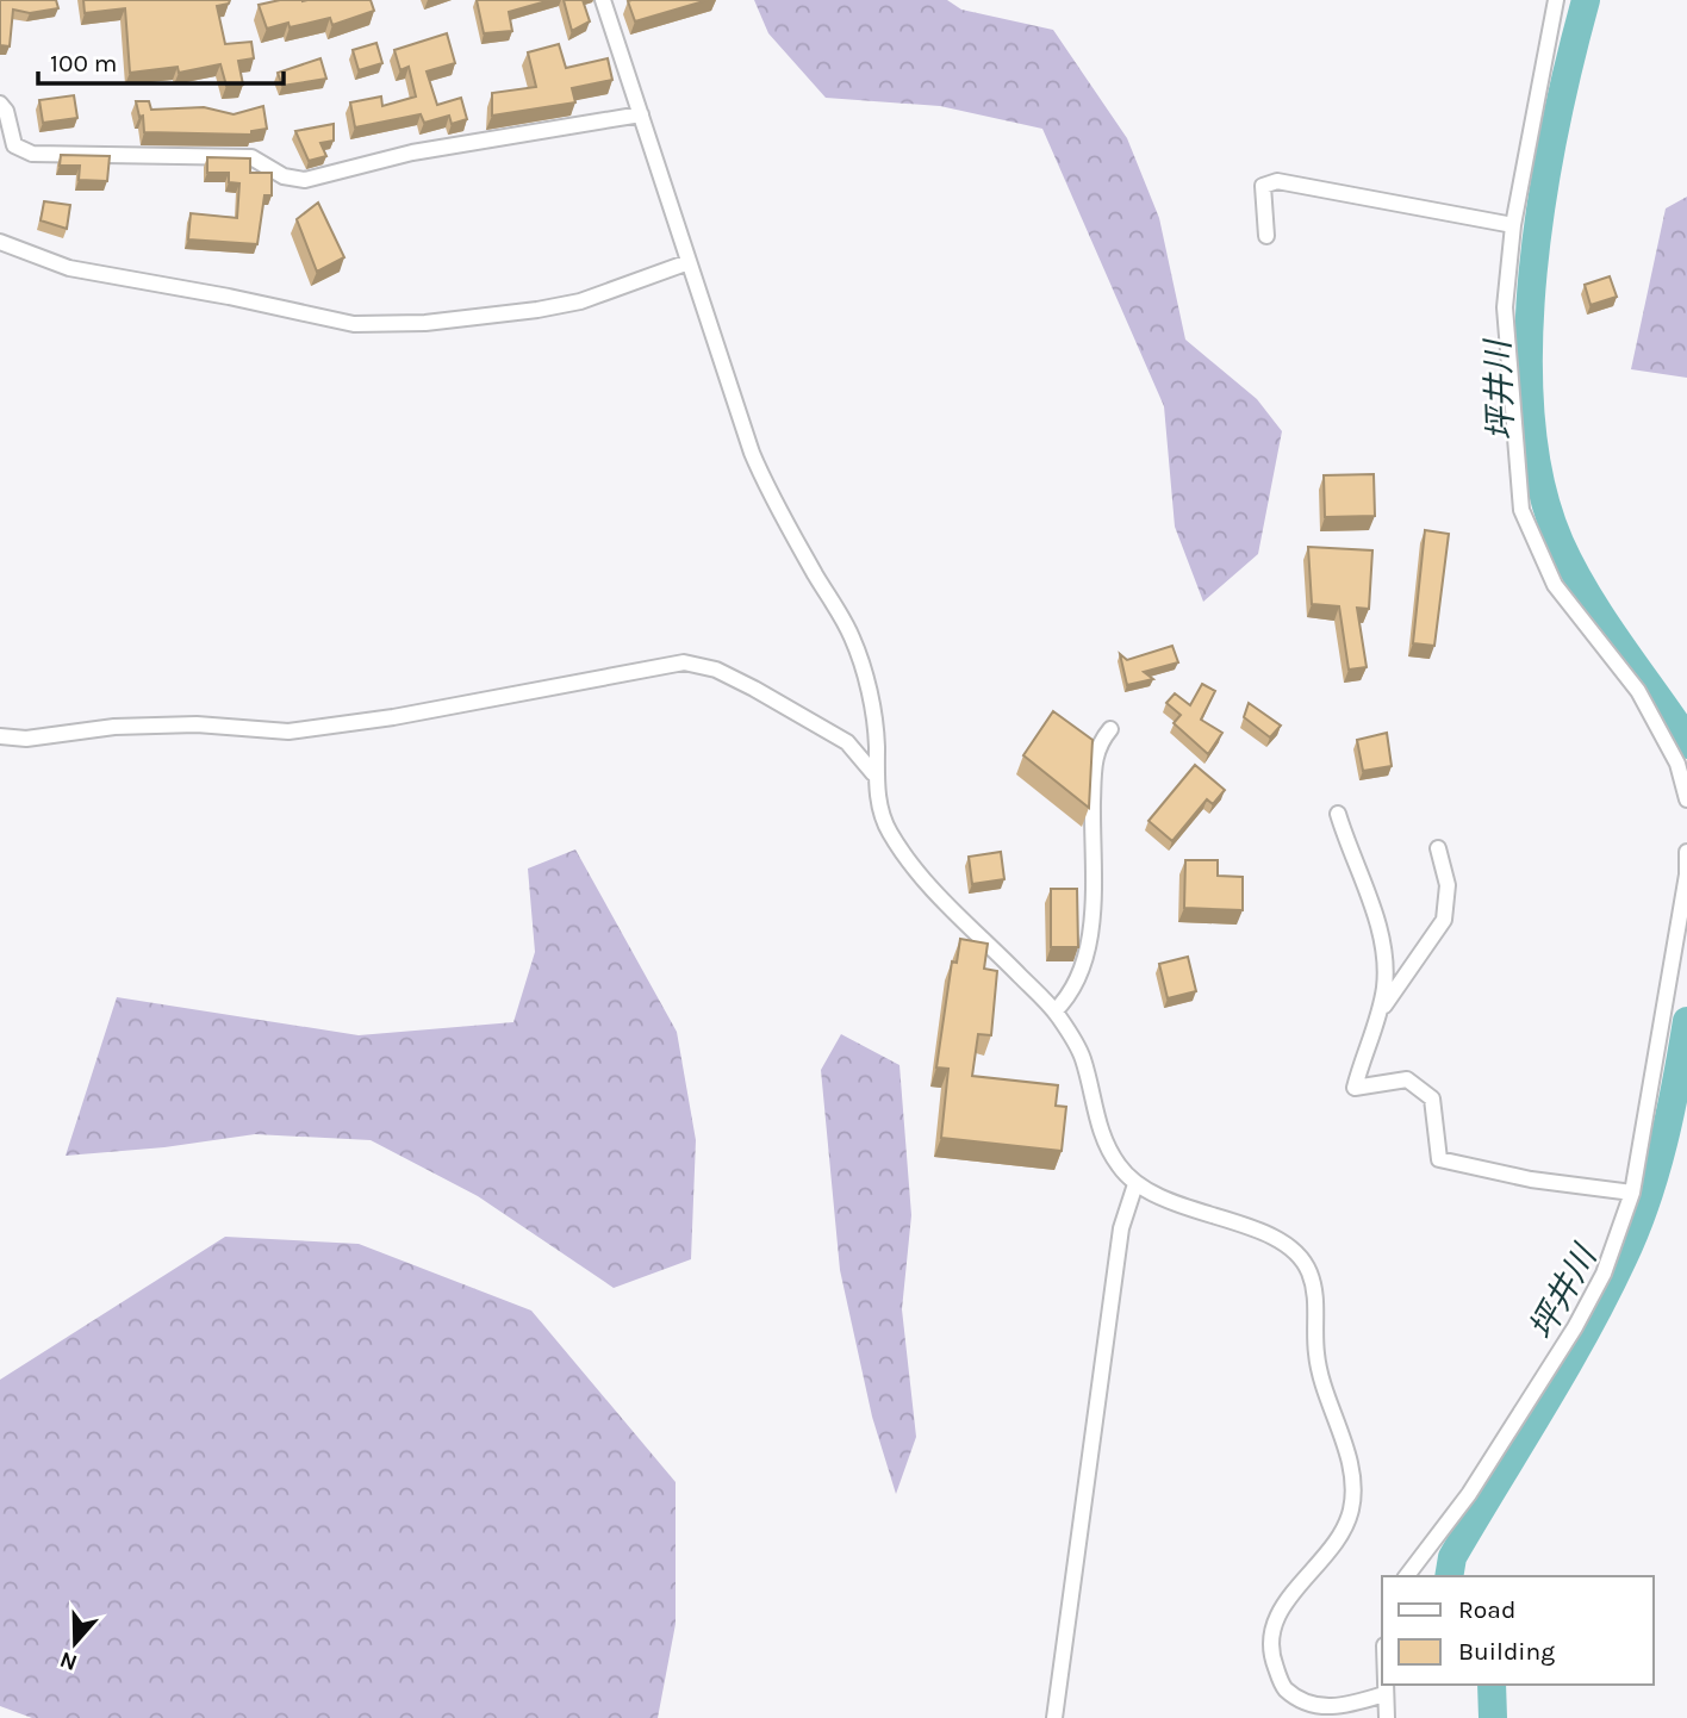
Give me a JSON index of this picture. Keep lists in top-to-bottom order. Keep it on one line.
{"water":["坪井川"],"legend":["Road","Building"],"scale_bar":"100 m","north":"bottom"}
